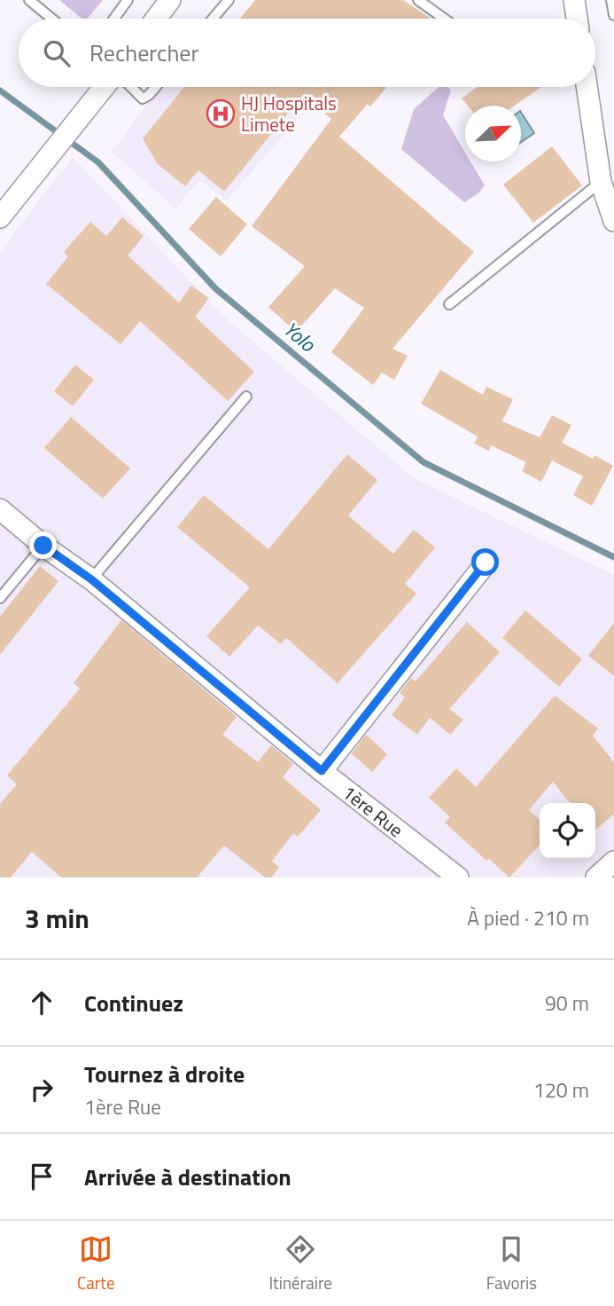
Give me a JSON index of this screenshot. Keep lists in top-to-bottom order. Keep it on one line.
{"streets":{"street":["1ère Rue"]},"water":["Yolo"],"places":{"hospital":["HJ Hospitals Limete"]},"north":"top right","page":{"search":"Rechercher","heading":["3 min","À pied · 210 m"],"list":[["Continuez","90 m"],["Tournez à droite","1ère Rue","120 m"],"Arrivée à destination"],"nav":["Carte","Itinéraire","Favoris"]}}
